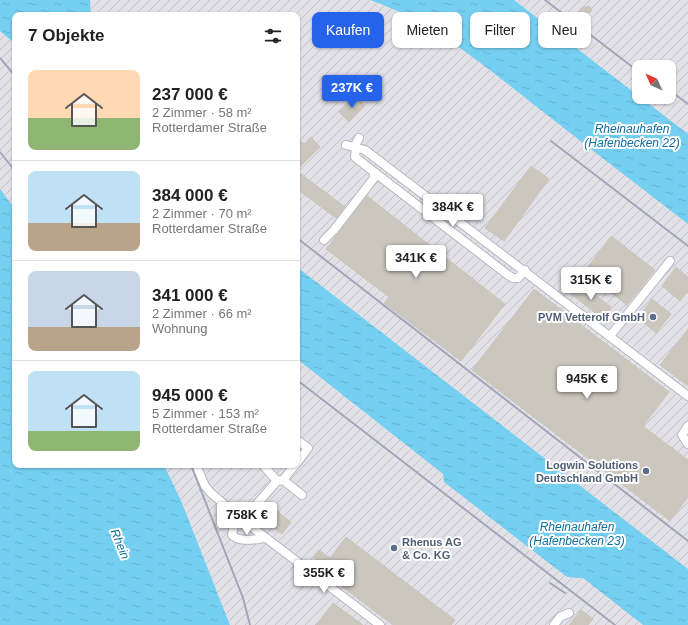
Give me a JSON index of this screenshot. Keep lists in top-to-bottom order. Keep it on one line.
{"water":["Rheinauhafen (Hafenbecken 22)","Rheinauhafen (Hafenbecken 23)","Rhein"],"places":["PVM Vetterolf GmbH","Logwin Solutions Deutschland GmbH","Rhenus AG & Co. KG"],"north":"top left","page":{"chip":["Kaufen","Mieten","Filter","Neu"],"heading":"7 Objekte","list":[{"name":"237 000 €","note":"2 Zimmer · 58 m² · Rotterdamer Straße"},{"name":"384 000 €","note":"2 Zimmer · 70 m² · Rotterdamer Straße"},{"name":"341 000 €","note":"2 Zimmer · 66 m² · Wohnung"},{"name":"945 000 €","note":"5 Zimmer · 153 m² · Rotterdamer Straße"}],"price":["237K €","384K €","341K €","315K €","945K €","758K €","355K €"]}}
